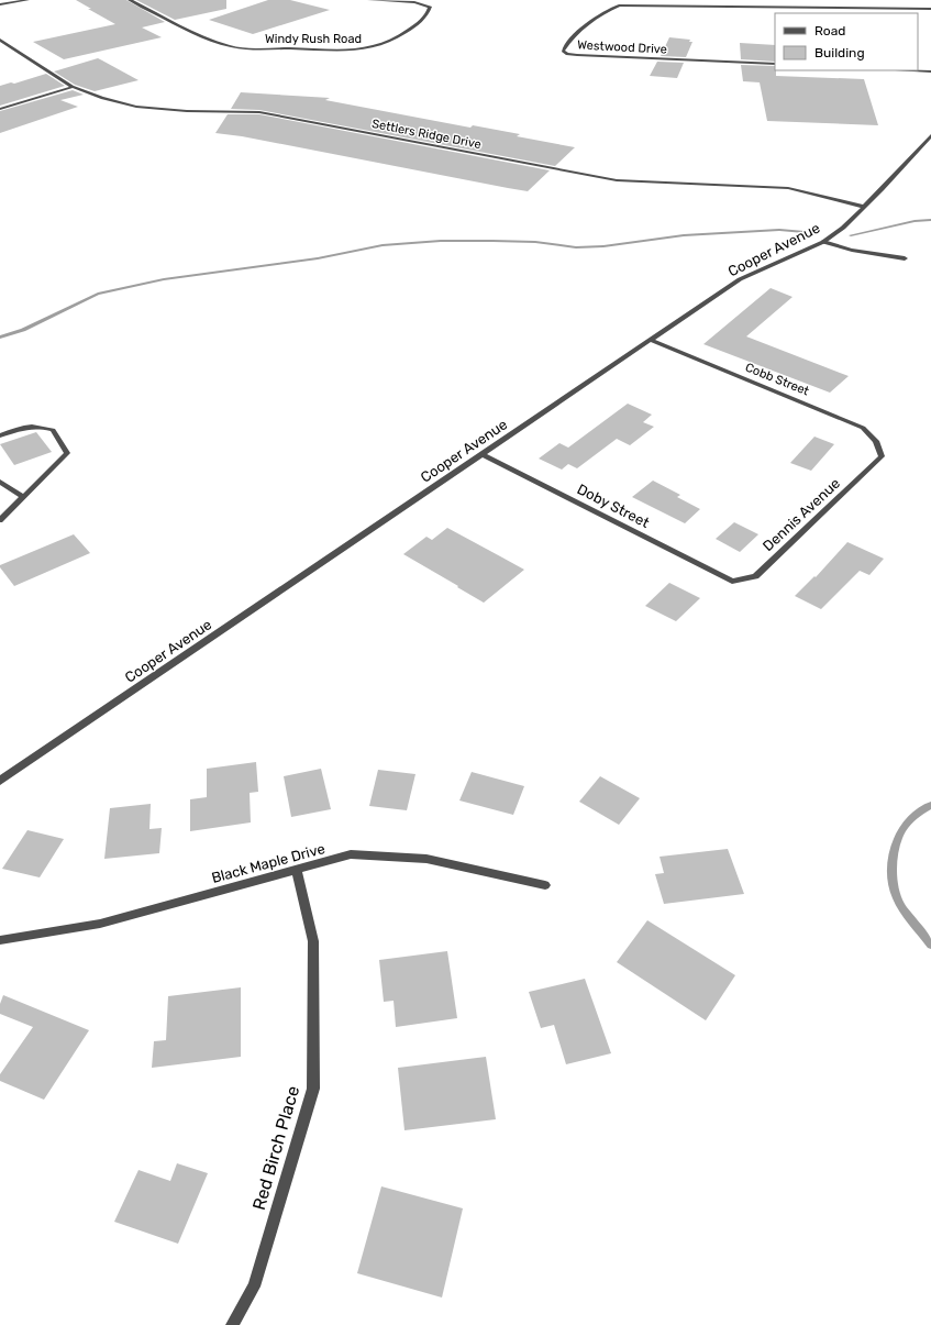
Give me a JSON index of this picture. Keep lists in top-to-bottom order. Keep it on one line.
{"streets":{"street":["Windy Rush Road","Westwood Drive","Settlers Ridge Drive","Cooper Avenue","Cobb Street","Doby Street","Dennis Avenue","Black Maple Drive","Red Birch Place"]},"crossings":[["Settlers Ridge Drive","Cooper Avenue"],["Cooper Avenue","Cobb Street"],["Cooper Avenue","Doby Street"],["Cobb Street","Dennis Avenue"],["Doby Street","Dennis Avenue"],["Black Maple Drive","Red Birch Place"]],"legend":["Road","Building"]}
